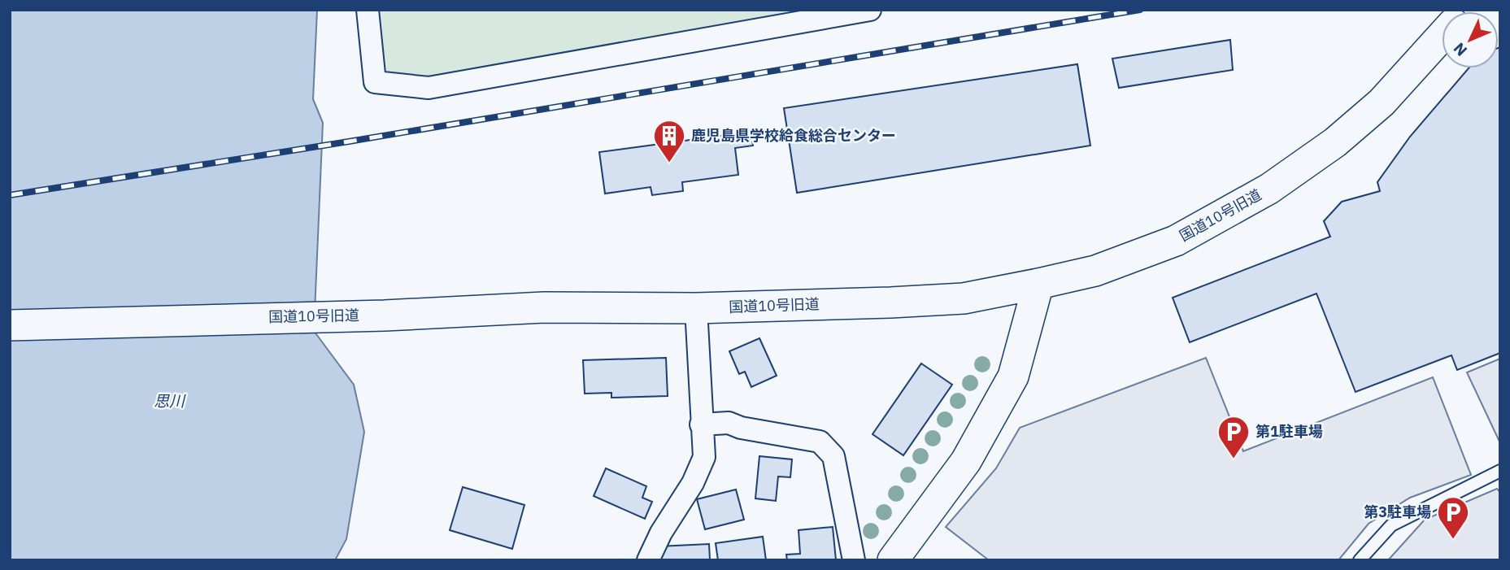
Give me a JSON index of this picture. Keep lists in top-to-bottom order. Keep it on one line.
{"streets":{"street":["国道10号旧道"]},"water":["思川"],"places":{"building":["鹿児島県学校給食総合センター"],"parking":["第1駐車場","第3駐車場"]},"north":"bottom left"}
